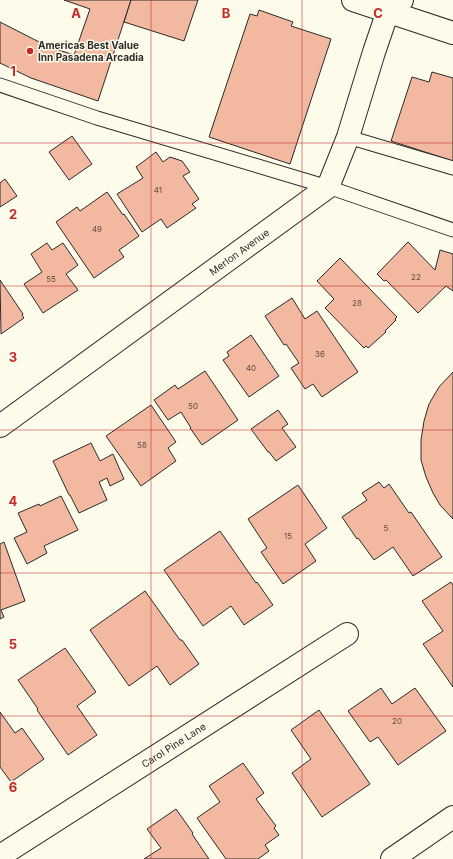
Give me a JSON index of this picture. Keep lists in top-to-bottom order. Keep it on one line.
{"streets":{"street":["Merlon Avenue","Carol Pine Lane"]},"places":["Americas Best Value Inn Pasadena Arcadia"],"house_numbers":["41","49","22","55","28","36","40","50","58","5","15","20"],"grid":{"columns":["A","B","C"],"rows":["1","2","3","4","5","6"]}}
